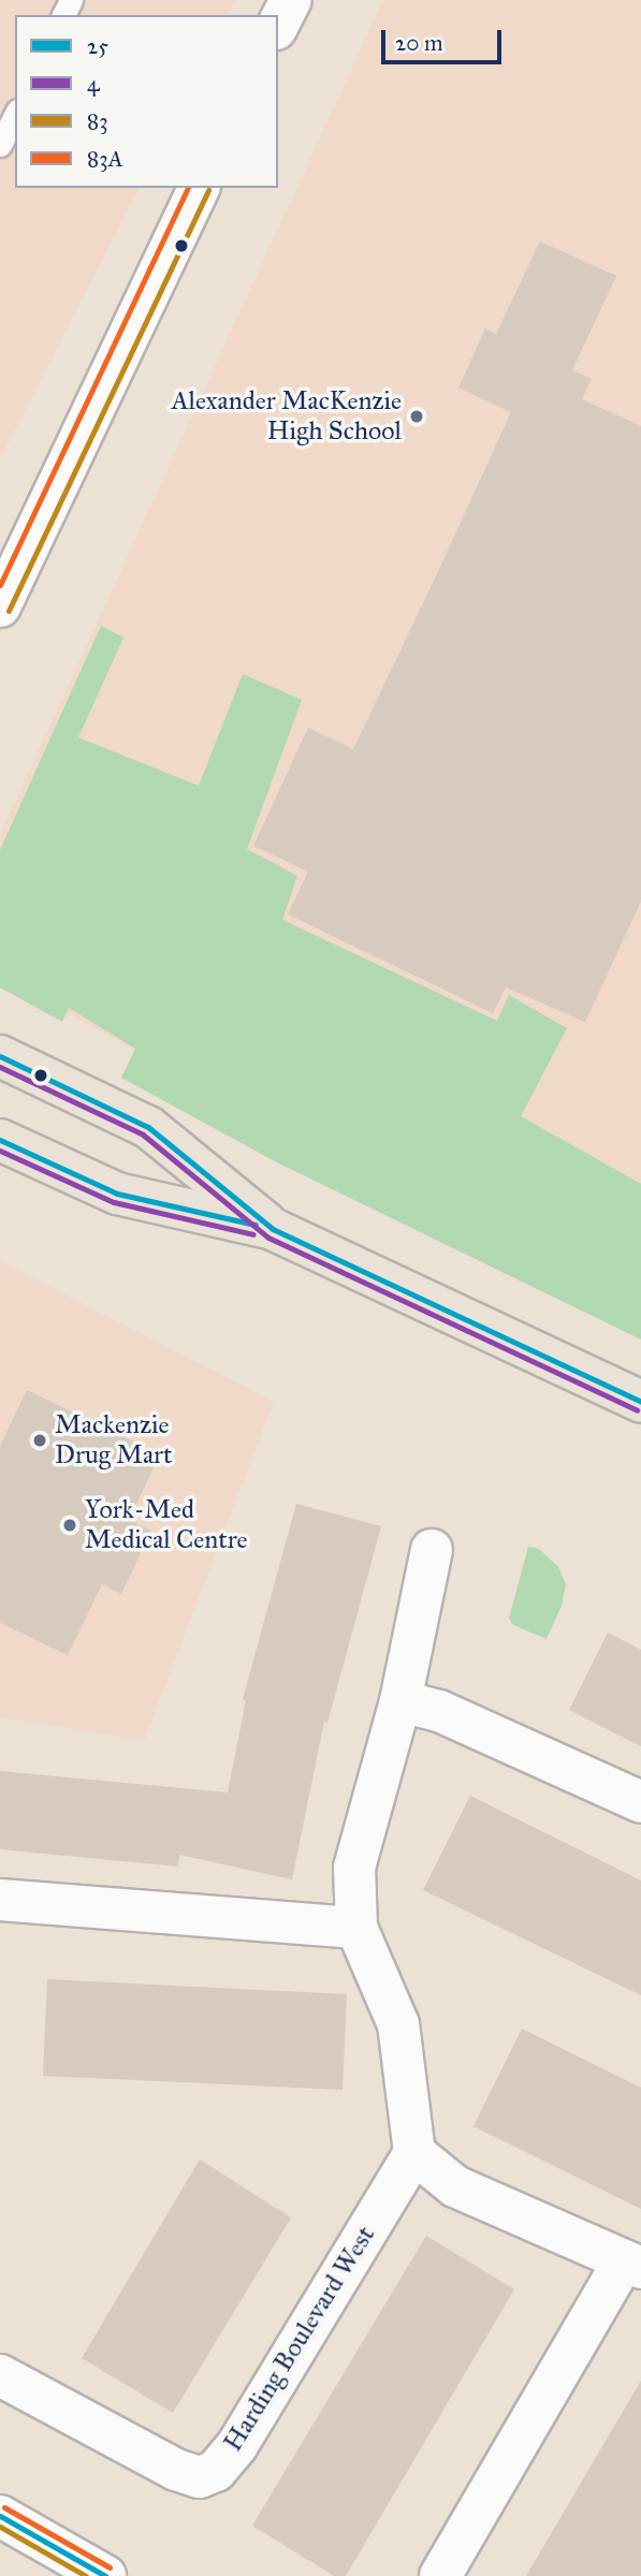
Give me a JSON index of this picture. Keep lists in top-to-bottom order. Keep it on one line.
{"streets":{"street":["Harding Boulevard West"]},"places":["Alexander MacKenzie High School","Mackenzie Drug Mart","York-Med Medical Centre"],"lines":["transit line 83A","transit line 83","transit line 25","transit line 4"],"legend":["25","4","83","83A"],"scale_bar":"20 m"}
